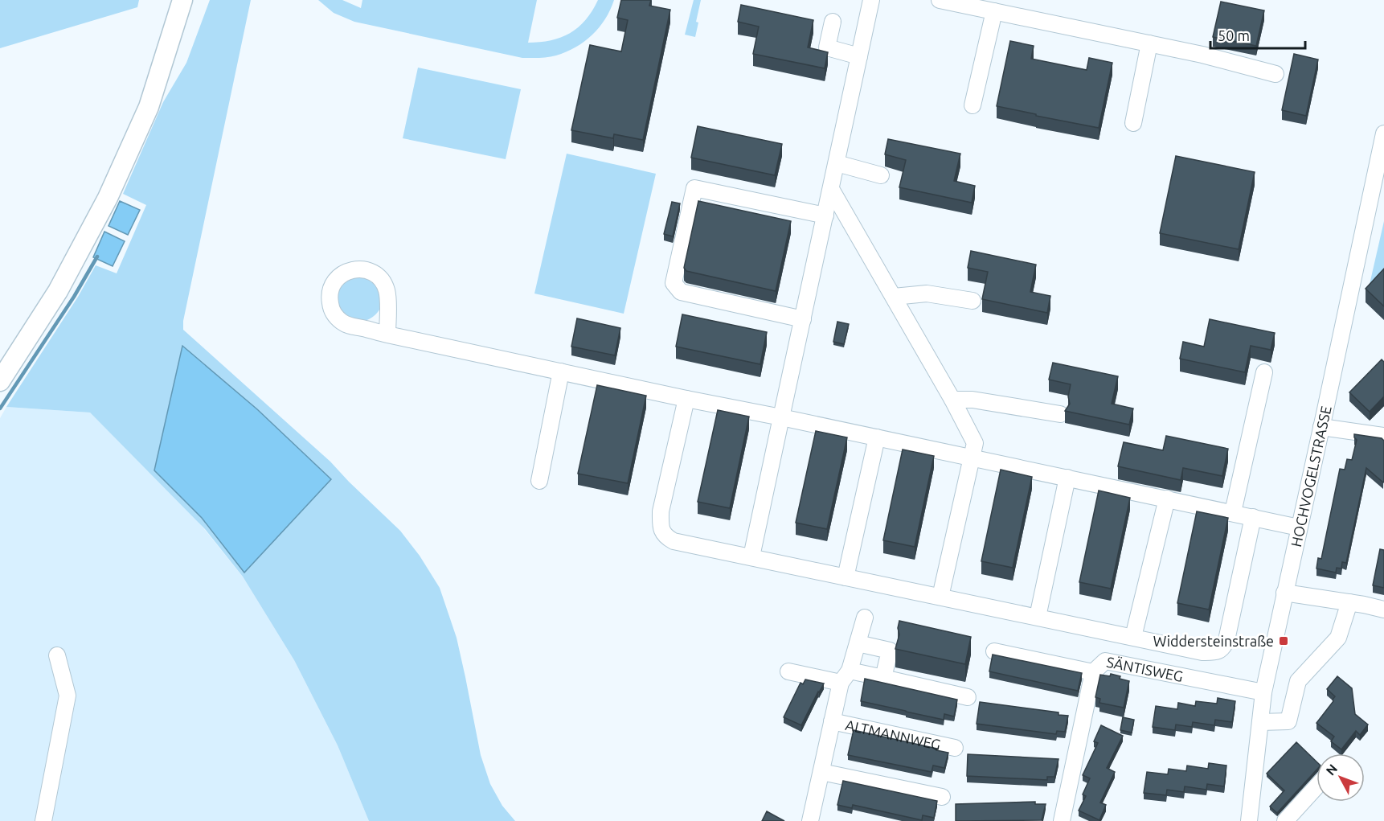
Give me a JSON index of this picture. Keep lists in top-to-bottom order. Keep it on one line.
{"streets":{"street":["HOCHVOGELSTRASSE","SÄNTISWEG","ALTMANNWEG"]},"crossings":[["HOCHVOGELSTRASSE","SÄNTISWEG"]],"places":{"transit":["Widdersteinstraße"]},"scale_bar":"50 m","north":"top left"}
